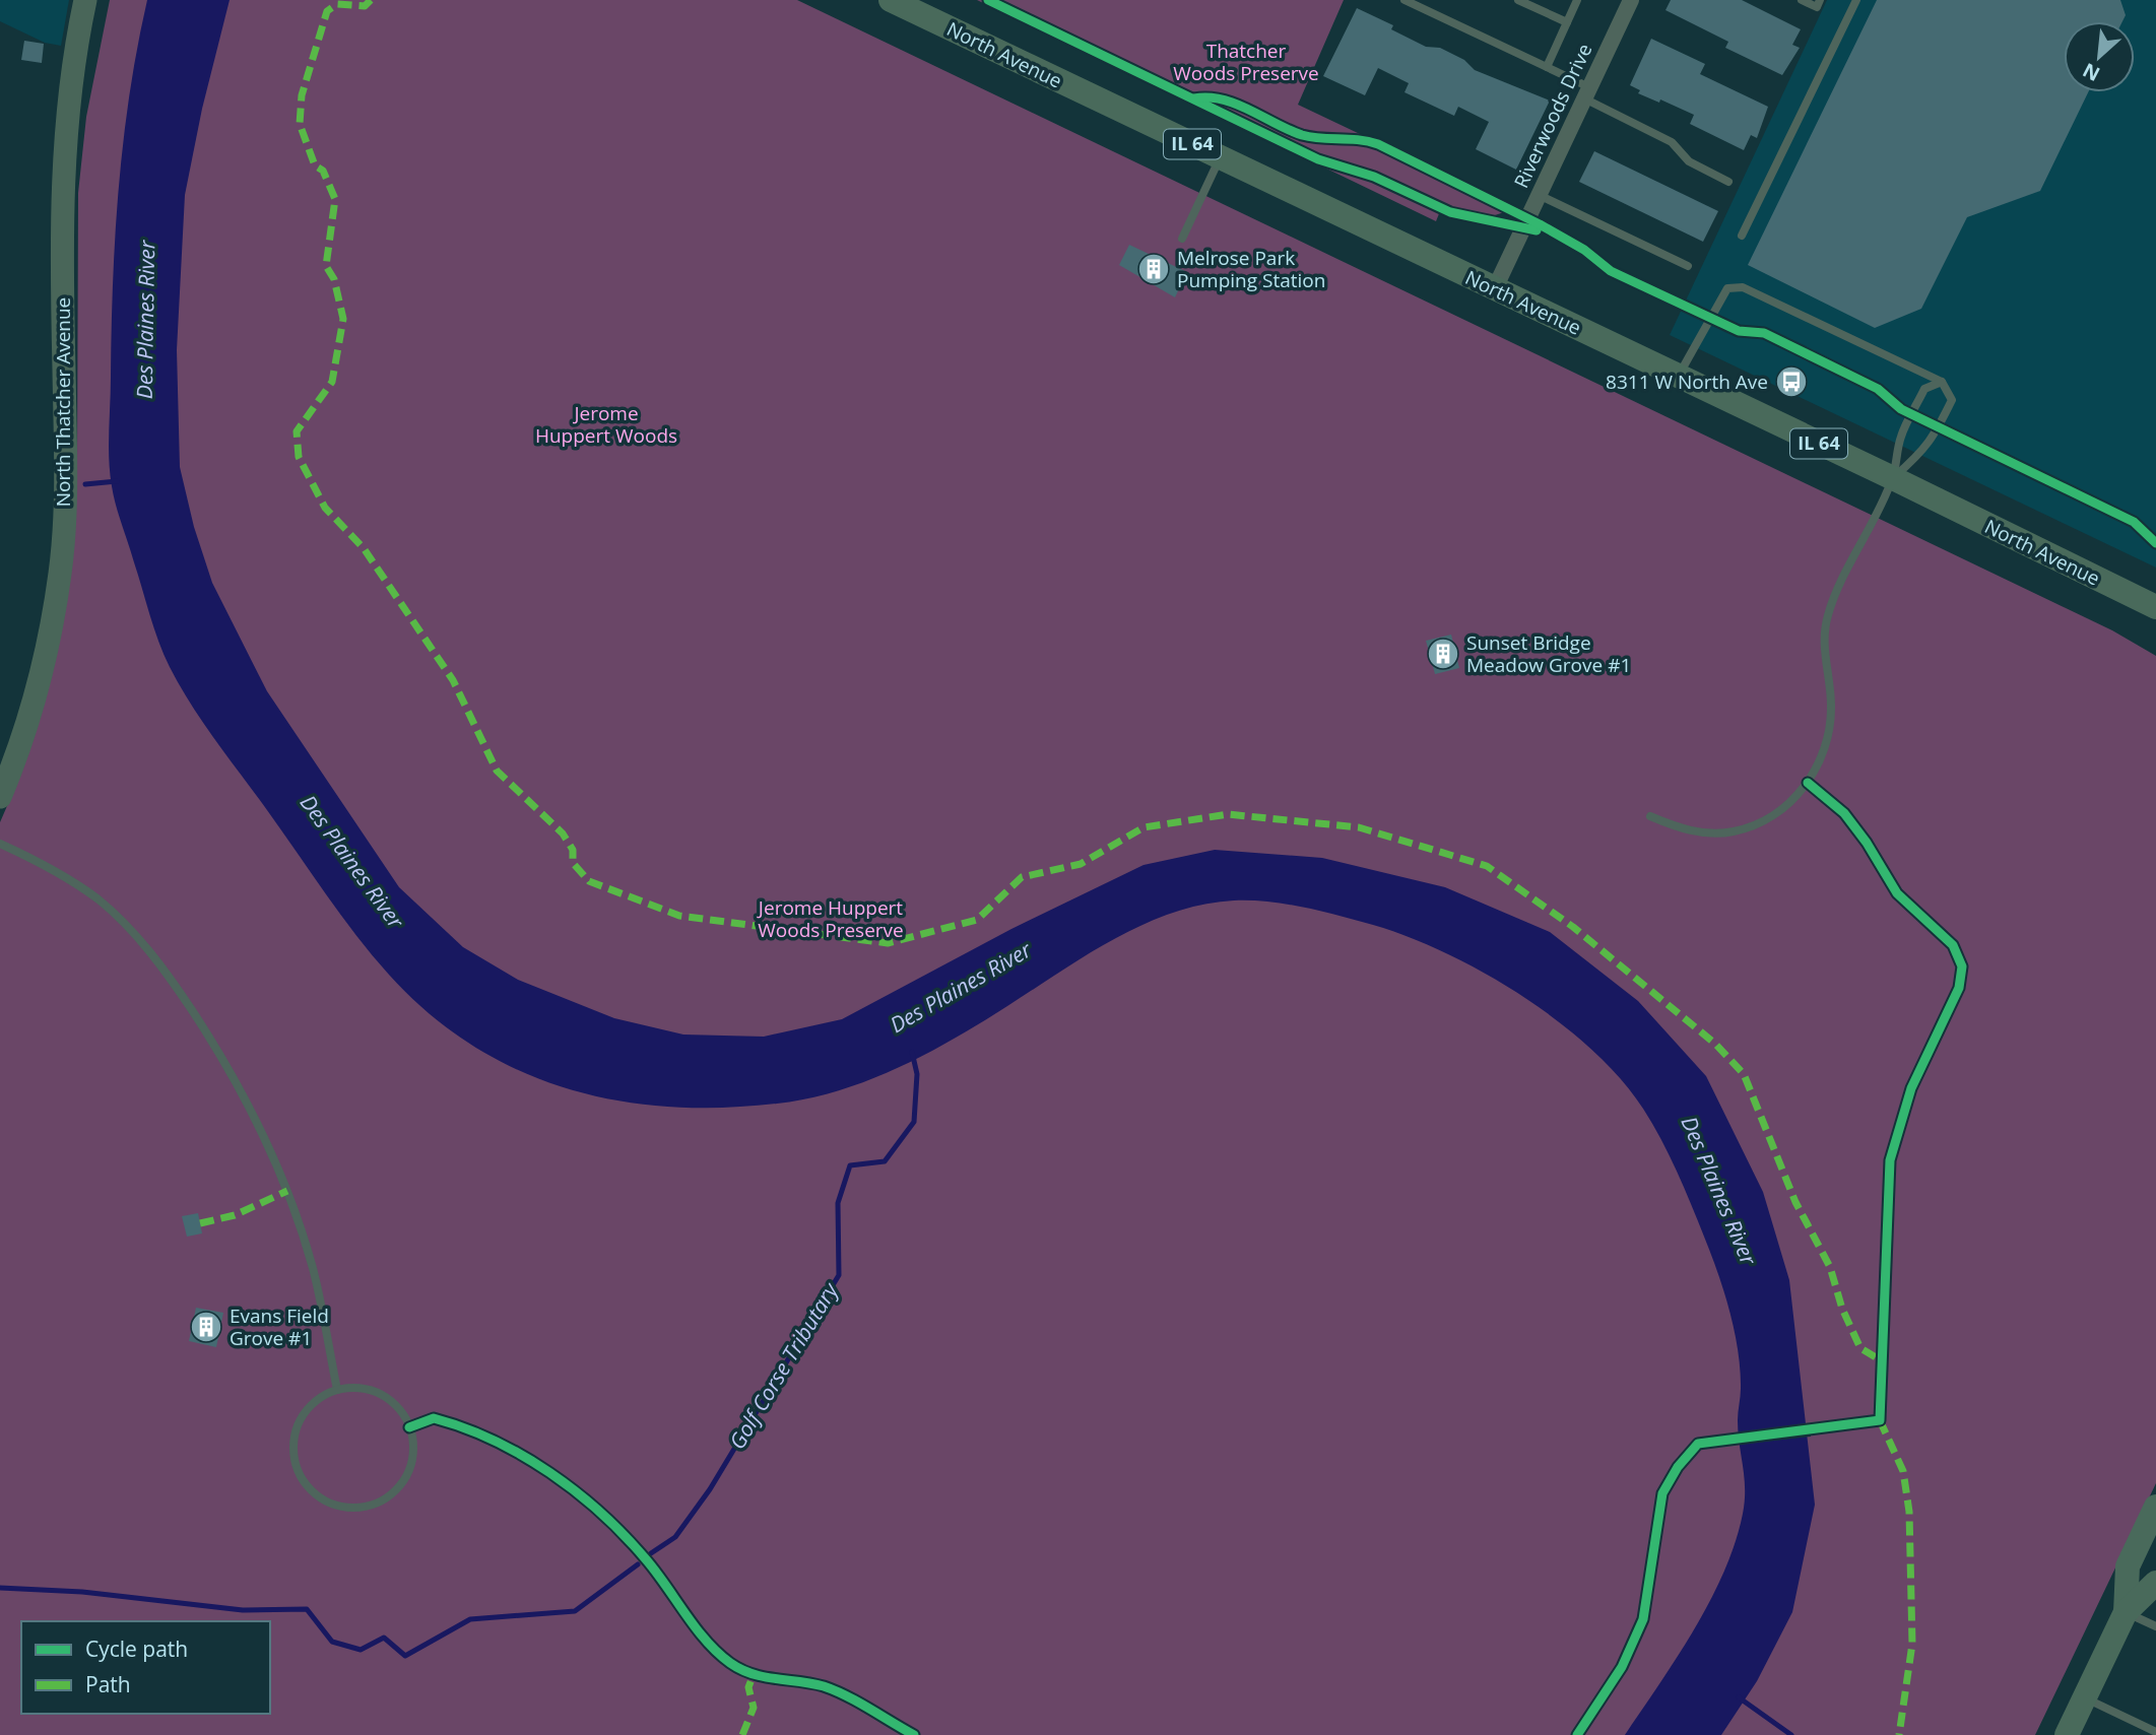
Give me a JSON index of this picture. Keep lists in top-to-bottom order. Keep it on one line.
{"streets":{"main road":["North Avenue","IL 64"],"street":["Riverwoods Drive","North Thatcher Avenue"]},"crossings":[["North Avenue","Riverwoods Drive"]],"water":["Des Plaines River","Golf Corse Tributary"],"parks":["Thatcher Woods Preserve","Jerome Huppert Woods","Jerome Huppert Woods Preserve"],"places":{"building":["Melrose Park Pumping Station","Sunset Bridge Meadow Grove #1","Evans Field Grove #1"],"bus stop":["8311 W North Ave"]},"legend":["Cycle path","Path"],"north":"bottom left"}
